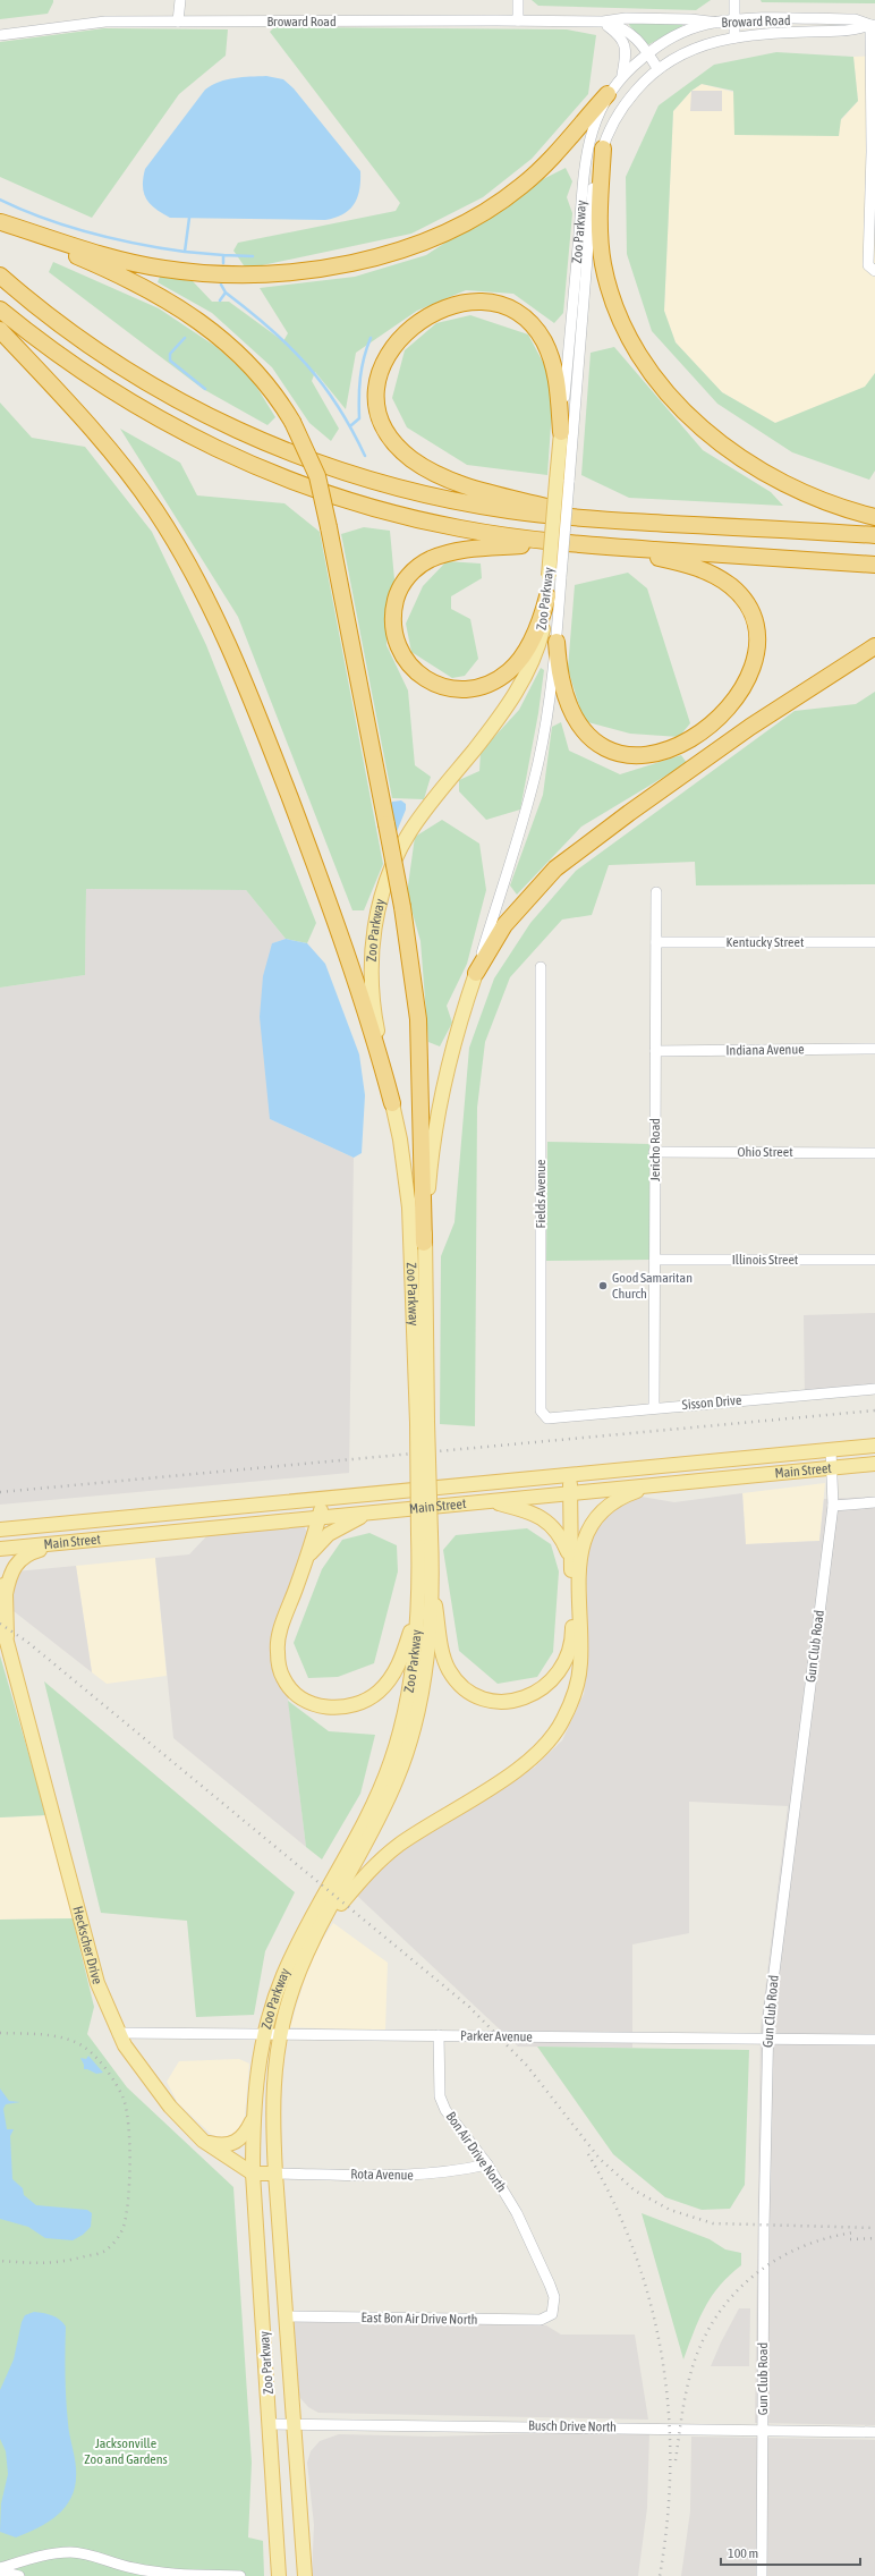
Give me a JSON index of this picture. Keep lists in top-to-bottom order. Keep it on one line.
{"streets":{"main road":["Zoo Parkway","Main Street","Heckscher Drive"],"street":["Broward Road","Kentucky Street","Indiana Avenue","Jericho Road","Ohio Street","Fields Avenue","Illinois Street","Sisson Drive","Gun Club Road","Parker Avenue","Bon Air Drive North","Rota Avenue","East Bon Air Drive North","Busch Drive North"]},"crossings":[["Broward Road","Zoo Parkway"],["Zoo Parkway","Heckscher Drive"],["Zoo Parkway","Parker Avenue"],["Zoo Parkway","Rota Avenue"],["Zoo Parkway","East Bon Air Drive North"],["Zoo Parkway","Busch Drive North"],["Kentucky Street","Jericho Road"],["Indiana Avenue","Jericho Road"],["Jericho Road","Ohio Street"],["Jericho Road","Illinois Street"],["Jericho Road","Sisson Drive"],["Fields Avenue","Sisson Drive"],["Main Street","Gun Club Road"],["Gun Club Road","Parker Avenue"],["Gun Club Road","Busch Drive North"],["Heckscher Drive","Parker Avenue"],["Parker Avenue","Bon Air Drive North"],["Bon Air Drive North","Rota Avenue"],["Bon Air Drive North","East Bon Air Drive North"]],"parks":["Jacksonville Zoo and Gardens"],"places":["Good Samaritan Church"],"scale_bar":"100 m"}
